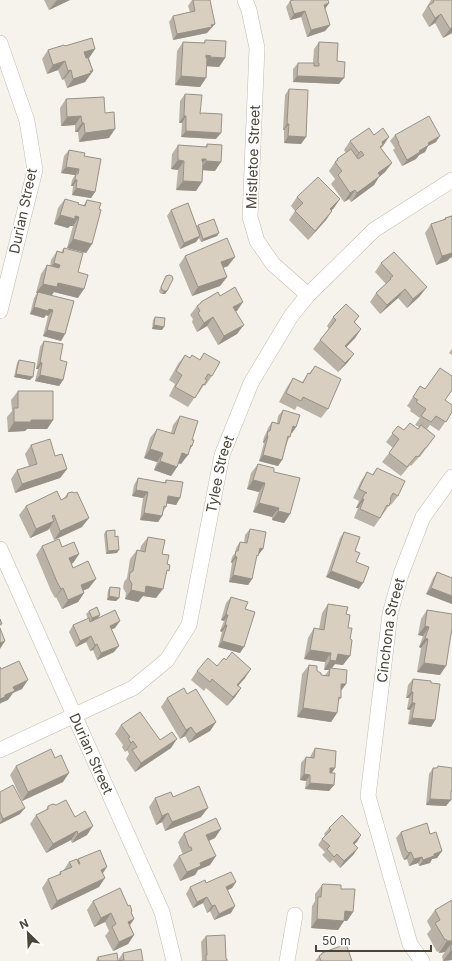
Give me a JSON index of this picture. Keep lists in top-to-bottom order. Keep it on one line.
{"streets":{"street":["Mistletoe Street","Durian Street","Tylee Street","Cinchona Street"]},"crossings":[["Mistletoe Street","Tylee Street"],["Durian Street","Tylee Street"]],"scale_bar":"50 m","north":"top left"}
